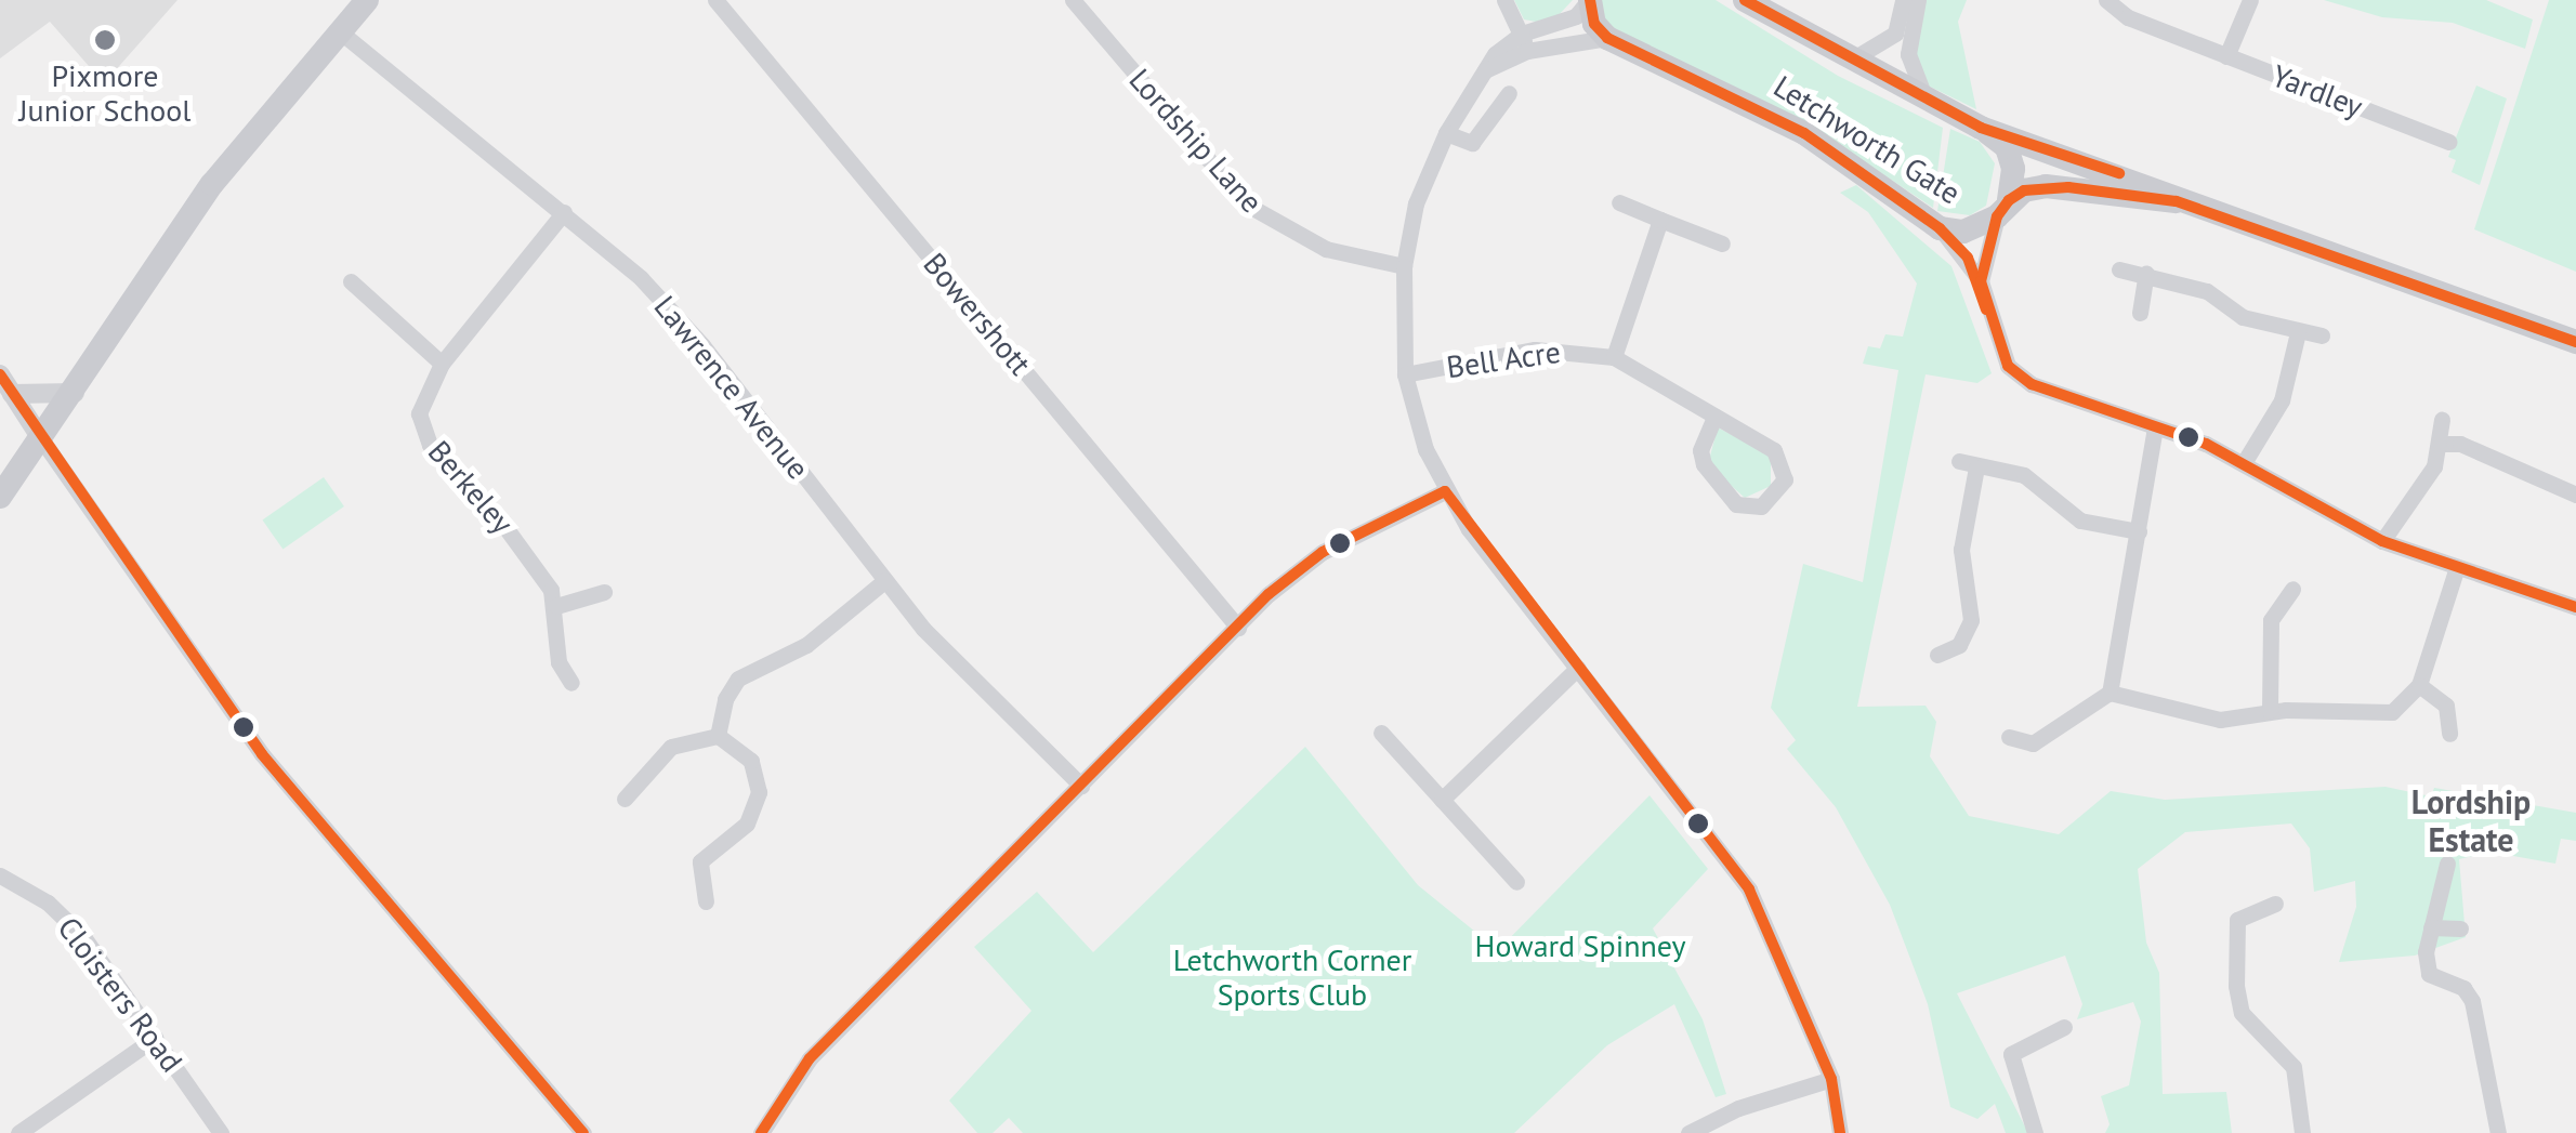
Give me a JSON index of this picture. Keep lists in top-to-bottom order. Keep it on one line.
{"streets":{"main road":["Letchworth Gate"],"street":["Yardley","Lordship Lane","Bowershott","Bell Acre","Lawrence Avenue","Berkeley","Cloisters Road"]},"crossings":[["Lawrence Avenue","Berkeley"]],"districts":["Lordship Estate"],"parks":["Howard Spinney","Letchworth Corner Sports Club"],"places":["Pixmore Junior School"]}
